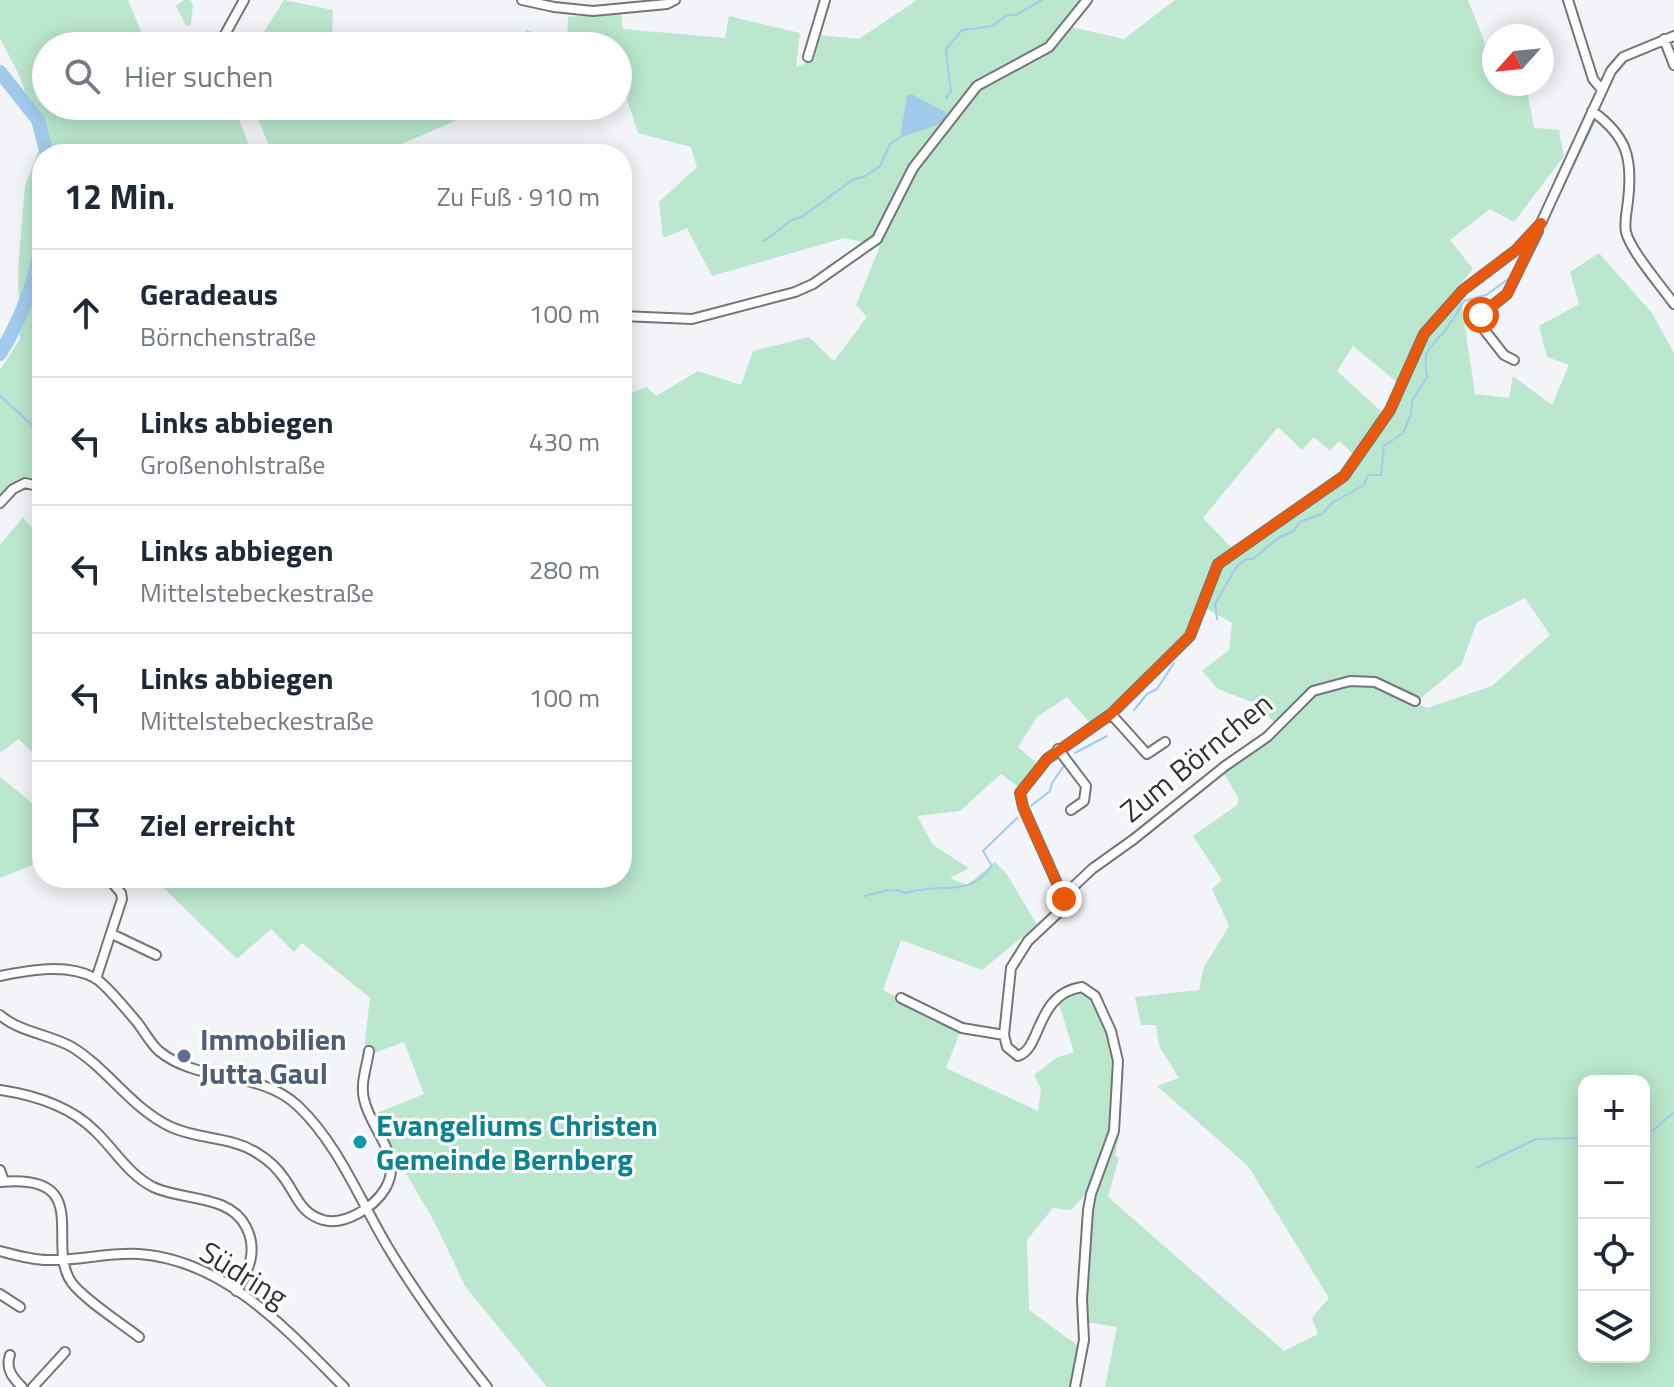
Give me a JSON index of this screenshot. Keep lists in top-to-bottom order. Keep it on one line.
{"streets":{"street":["Zum Börnchen","Südring"]},"places":["Immobilien Jutta Gaul","Evangeliums Christen Gemeinde Bernberg"],"north":"bottom left","page":{"search":"Hier suchen","heading":["12 Min.","Zu Fuß · 910 m"],"list":[["Geradeaus","Börnchenstraße","100 m"],["Links abbiegen","Großenohlstraße","430 m"],["Links abbiegen","Mittelstebeckestraße","280 m"],["Links abbiegen","Mittelstebeckestraße","100 m"],"Ziel erreicht"],"map_buttons":["+","−"]}}
